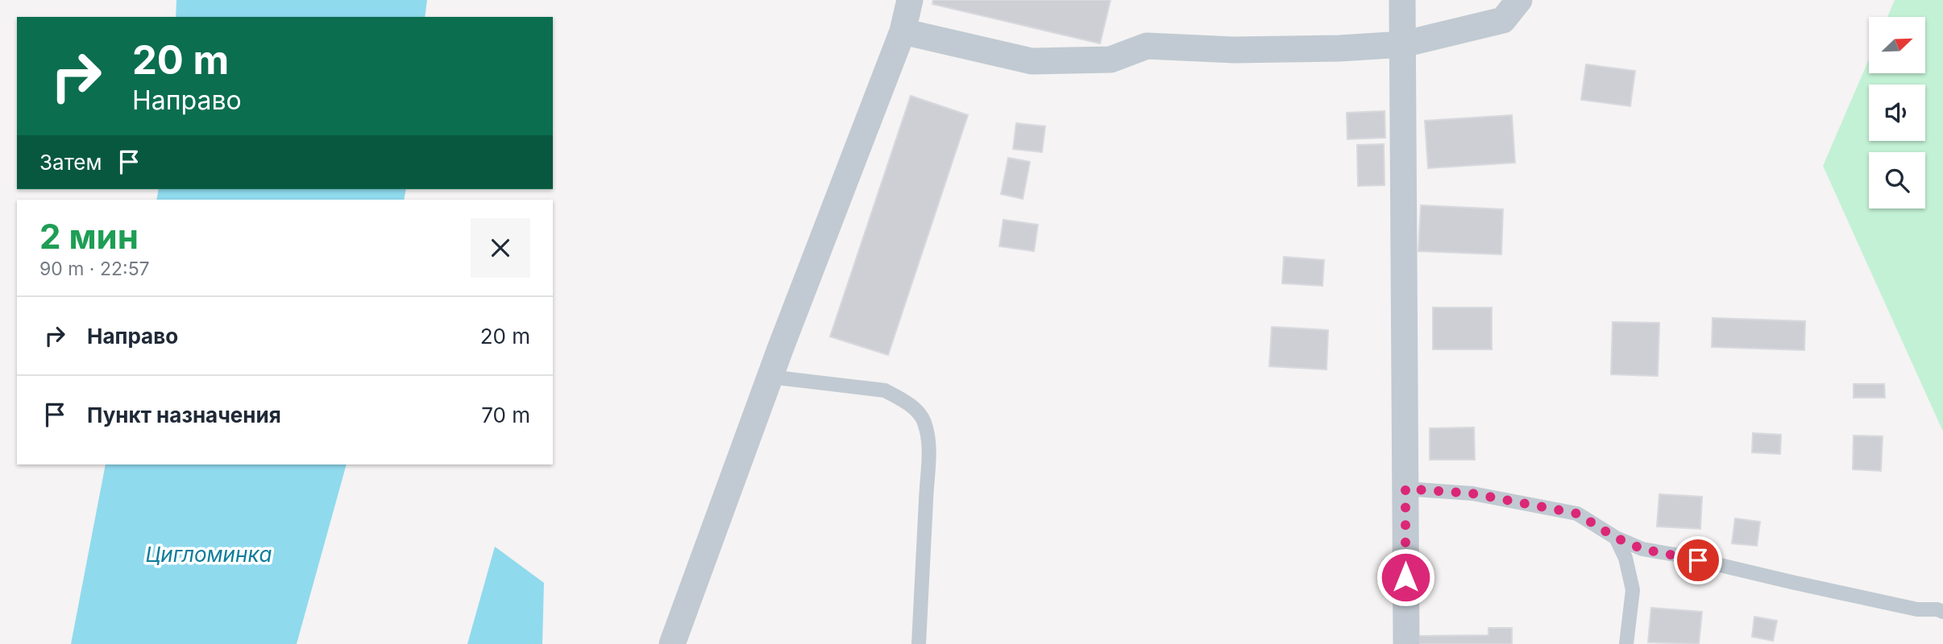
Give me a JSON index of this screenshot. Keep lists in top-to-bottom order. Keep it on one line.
{"water":["Цигломинка"],"north":"top right","page":{"turn":["20 m","Направо"],"then":"Затем","heading":["2 мин","90 m · 22:57"],"list":[{"name":"Направо","value":"20 m"},{"name":"Пункт назначения","value":"70 m"}]}}
